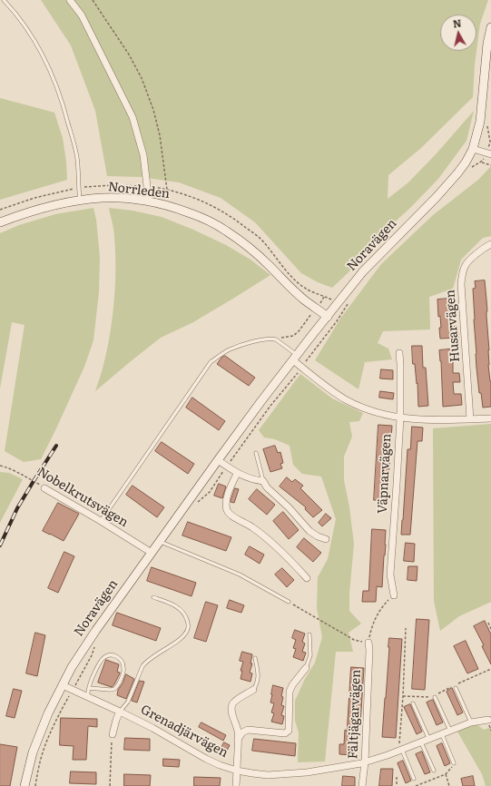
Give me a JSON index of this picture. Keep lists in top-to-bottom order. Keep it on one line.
{"streets":{"street":["Norrleden","Noravägen","Husarvägen","Väpnarvägen","Nobelkrutsvägen","Fältjägarvägen","Grenadjärvägen"]},"crossings":[["Norrleden","Noravägen"],["Noravägen","Nobelkrutsvägen"],["Noravägen","Grenadjärvägen"],["Fältjägarvägen","Grenadjärvägen"]],"north":"top"}
